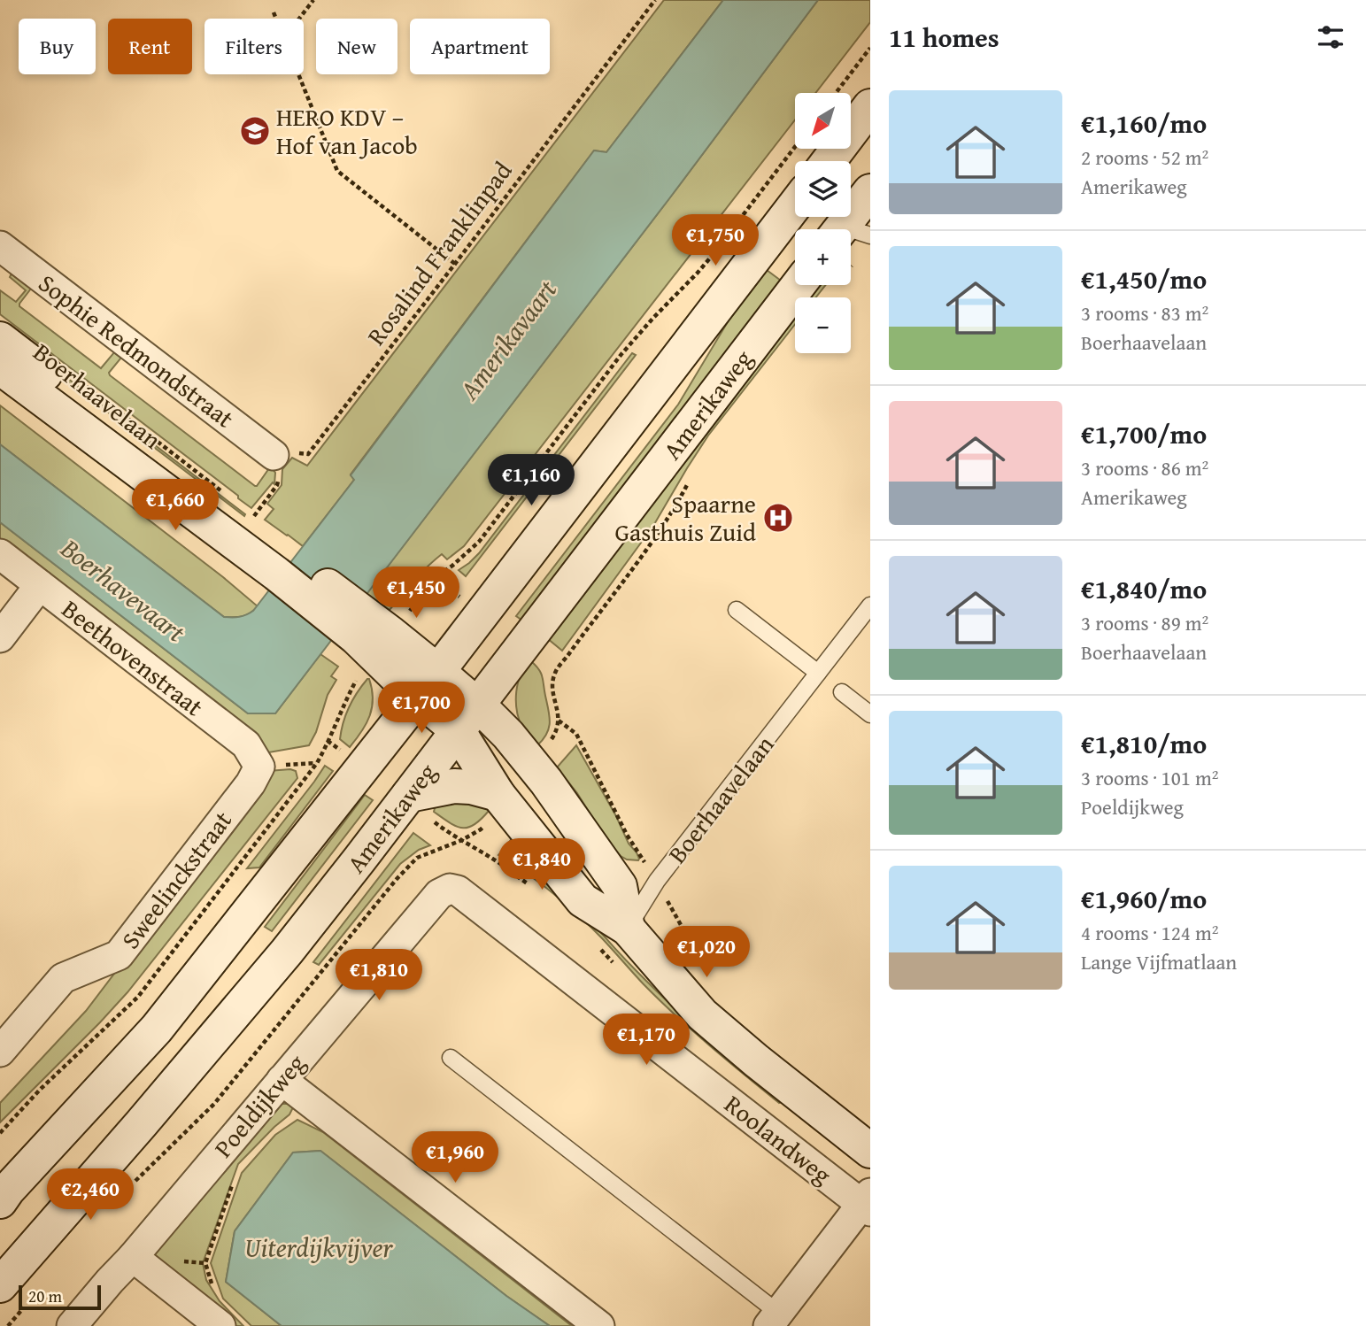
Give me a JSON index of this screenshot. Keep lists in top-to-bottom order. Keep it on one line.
{"streets":{"main road":["Boerhaavelaan","Amerikaweg"],"street":["Sophie Redmondstraat","Beethovenstraat","Sweelinckstraat","Poeldijkweg","Roolandweg"],"path":["Rosalind Franklinpad"]},"crossings":[["Rosalind Franklinpad","Sophie Redmondstraat"],["Boerhaavelaan","Amerikaweg"],["Beethovenstraat","Sweelinckstraat"],["Poeldijkweg","Roolandweg"]],"water":["Amerikavaart","Boerhavevaart","Uiterdijkvijver"],"places":{"school or university":["HERO KDV – Hof van Jacob"],"hospital":["Spaarne Gasthuis Zuid"]},"scale_bar":"20 m","north":"bottom left","page":{"heading":"11 homes","chip":["Buy","Rent","Filters","New","Apartment"],"list":[{"name":"€1,160/mo","note":"2 rooms · 52 m² · Amerikaweg"},{"name":"€1,450/mo","note":"3 rooms · 83 m² · Boerhaavelaan"},{"name":"€1,700/mo","note":"3 rooms · 86 m² · Amerikaweg"},{"name":"€1,840/mo","note":"3 rooms · 89 m² · Boerhaavelaan"},{"name":"€1,810/mo","note":"3 rooms · 101 m² · Poeldijkweg"},{"name":"€1,960/mo","note":"4 rooms · 124 m² · Lange Vijfmatlaan"}],"map_buttons":["+","−"],"price":["€1,750","€1,160","€1,660","€1,450","€1,700","€1,840","€1,020","€1,810","€1,170","€1,960","€2,460"],"scale":"20 m"}}
